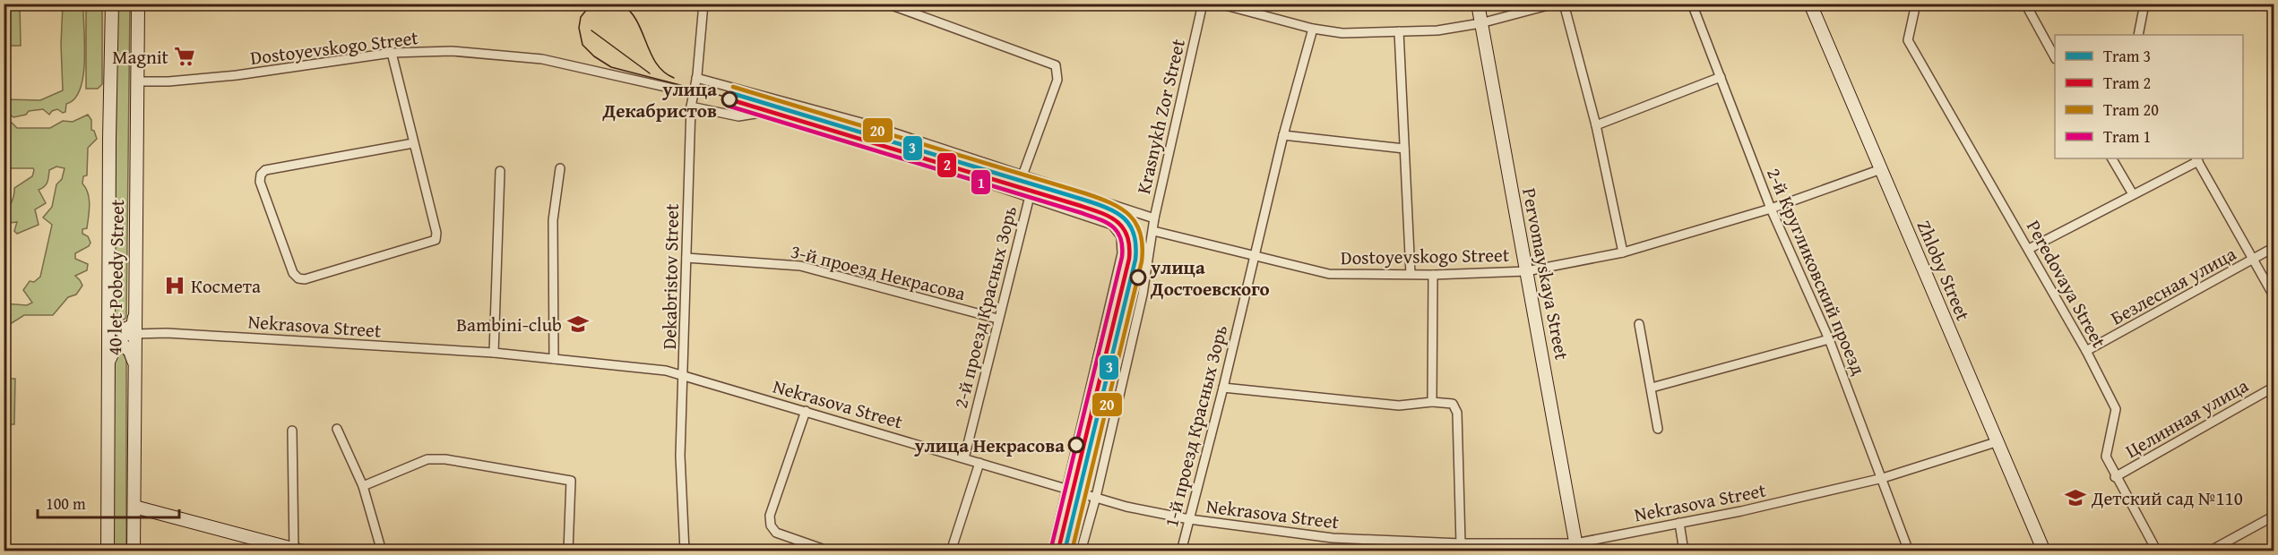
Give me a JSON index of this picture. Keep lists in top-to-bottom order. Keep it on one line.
{"streets":{"street":["Dostoyevskogo Street","Krasnykh Zor Street","Zhloby Street","2-й Кругликовский проезд","3-й проезд Некрасова","Pervomayskaya Street","Dekabristov Street","40 let Pobedy Street","Peredovaya Street","Безлесная улица","2-й проезд Красных Зорь","Nekrasova Street","Целинная улица","1-й проезд Красных Зорь"]},"crossings":[["Dostoyevskogo Street","Krasnykh Zor Street"],["Dostoyevskogo Street","Zhloby Street"],["Dostoyevskogo Street","2-й Кругликовский проезд"],["Dostoyevskogo Street","Pervomayskaya Street"],["Dostoyevskogo Street","Dekabristov Street"],["Dostoyevskogo Street","40 let Pobedy Street"],["Dostoyevskogo Street","1-й проезд Красных Зорь"],["Krasnykh Zor Street","Nekrasova Street"],["Zhloby Street","Nekrasova Street"],["2-й Кругликовский проезд","Nekrasova Street"],["3-й проезд Некрасова","Dekabristov Street"],["3-й проезд Некрасова","2-й проезд Красных Зорь"],["Pervomayskaya Street","Nekrasova Street"],["Dekabristov Street","Nekrasova Street"],["40 let Pobedy Street","Nekrasova Street"],["Peredovaya Street","Безлесная улица"],["Peredovaya Street","Целинная улица"],["2-й проезд Красных Зорь","Nekrasova Street"],["Nekrasova Street","1-й проезд Красных Зорь"]],"places":{"supermarket":["Magnit"],"other":["улица Декабристов","улица Достоевского","улица Некрасова"],"hospital":["Космета"],"school or university":["Bambini-club","Детский сад №110"]},"lines":["tram line 20","tram line 3","tram line 2","tram line 1"],"legend":["Tram 3","Tram 2","Tram 20","Tram 1"],"scale_bar":"100 m"}
